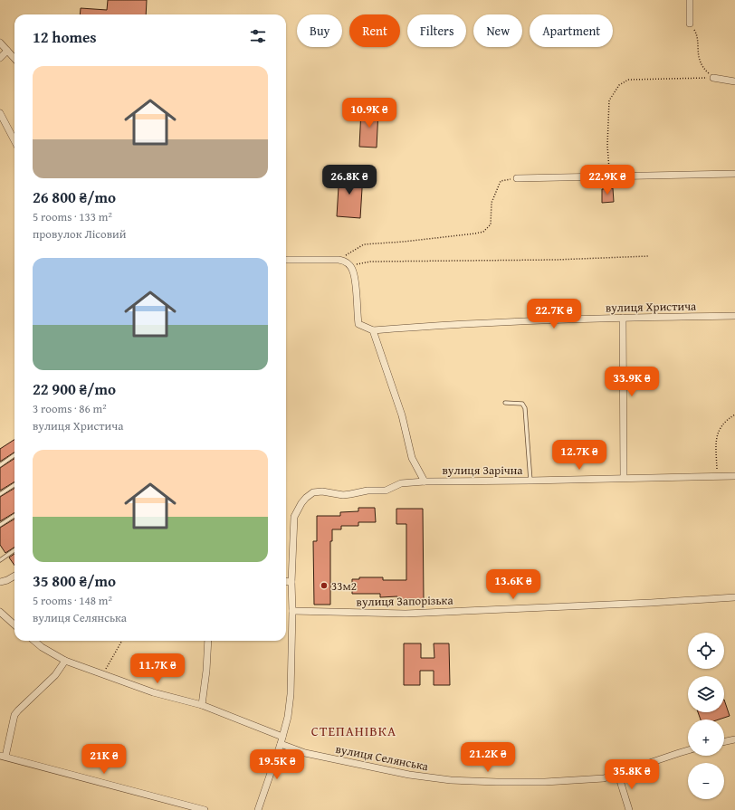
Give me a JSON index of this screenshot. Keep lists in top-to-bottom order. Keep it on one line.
{"streets":{"street":["вулиця Христича","вулиця Зарічна","вулиця Запорізька","вулиця Селянська"]},"crossings":[["вулиця Зарічна","вулиця Запорізька"],["вулиця Зарічна","вулиця Селянська"]],"districts":["СТЕПАНІВКА"],"places":["33м2"],"page":{"chip":["Buy","Rent","Filters","New","Apartment"],"heading":"12 homes","list":[{"name":"26 800 ₴/mo","note":"5 rooms · 133 m² · провулок Лісовий"},{"name":"22 900 ₴/mo","note":"3 rooms · 86 m² · вулиця Христича"},{"name":"35 800 ₴/mo","note":"5 rooms · 148 m² · вулиця Селянська"}],"price":["10.9K ₴","26.8K ₴","22.9K ₴","22.7K ₴","33.9K ₴","12.7K ₴","13.6K ₴","11.7K ₴","21.2K ₴","21K ₴","19.5K ₴","35.8K ₴"],"map_buttons":["+","−"]}}
